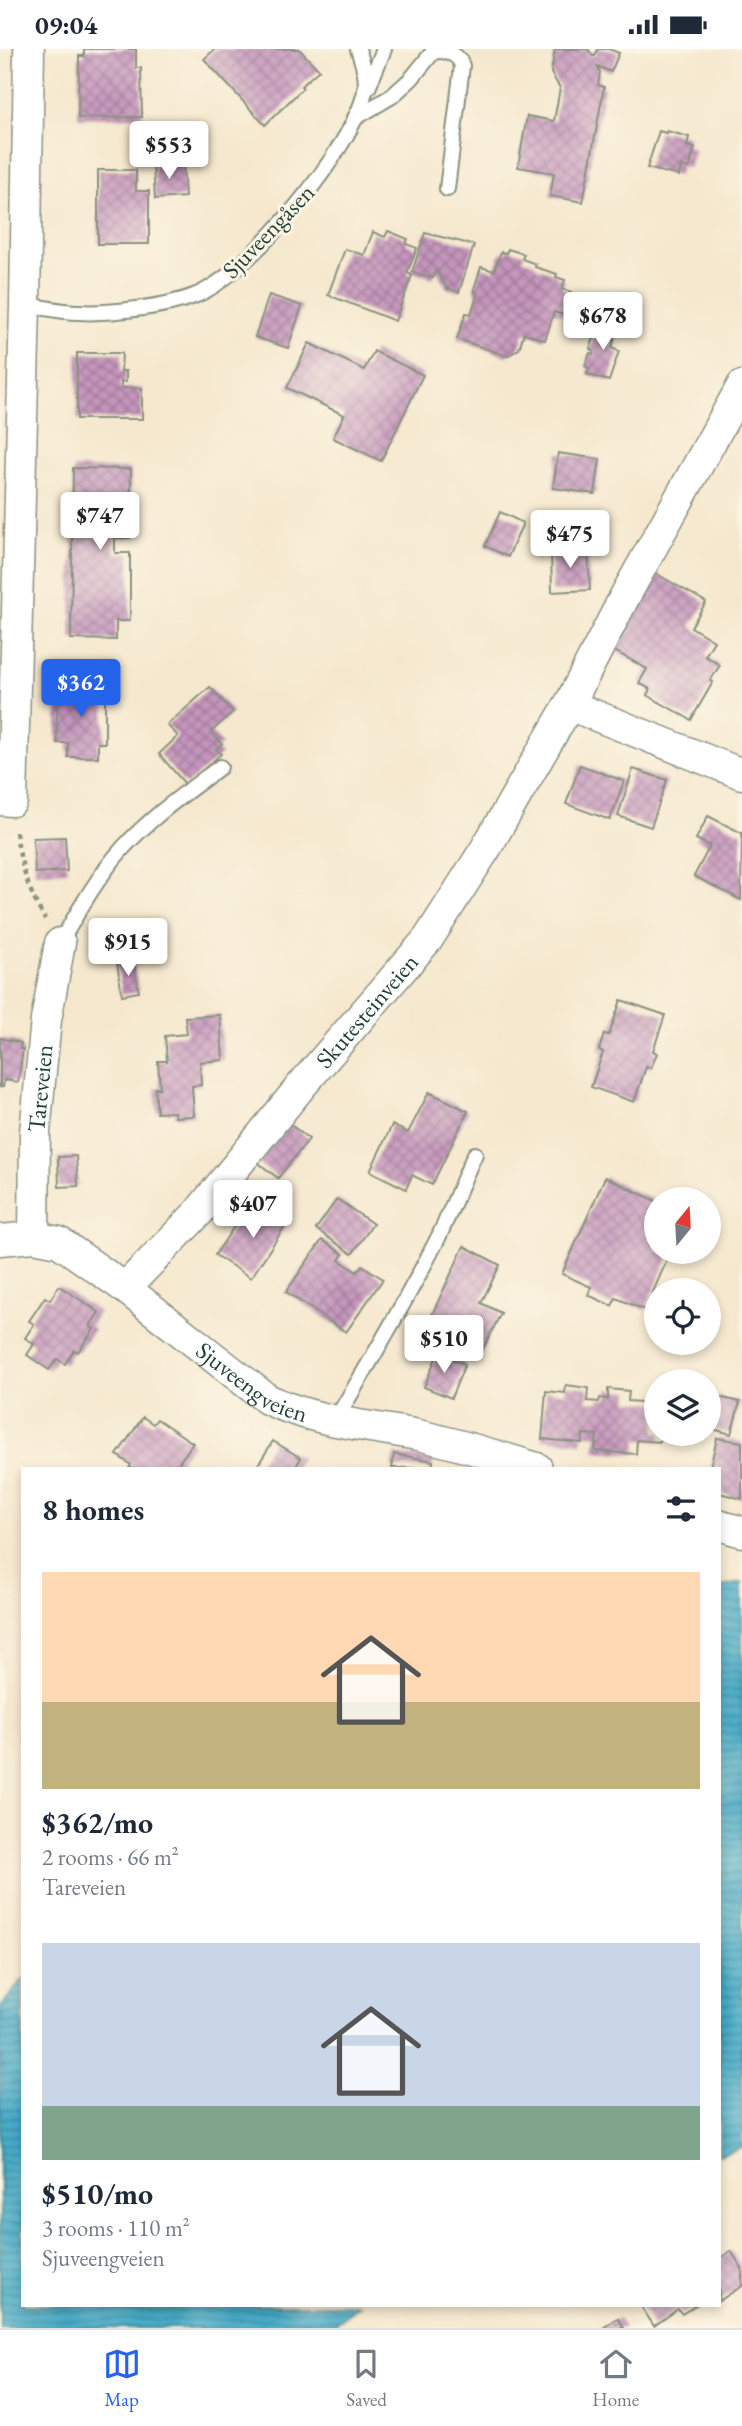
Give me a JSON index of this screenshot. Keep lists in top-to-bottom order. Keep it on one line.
{"streets":{"street":["Skutesteinveien","Tareveien","Sjuveengveien"],"lane":["Sjuveengåsen"]},"crossings":[["Skutesteinveien","Sjuveengveien"],["Tareveien","Sjuveengveien"]],"north":"top","page":{"status":"09:04","price":["$553","$678","$747","$475","$362","$915","$407","$510"],"heading":"8 homes","list":[{"name":"$362/mo","note":"2 rooms · 66 m² · Tareveien"},{"name":"$510/mo","note":"3 rooms · 110 m² · Sjuveengveien"}],"tabs":["Map","Saved","Home"]}}
